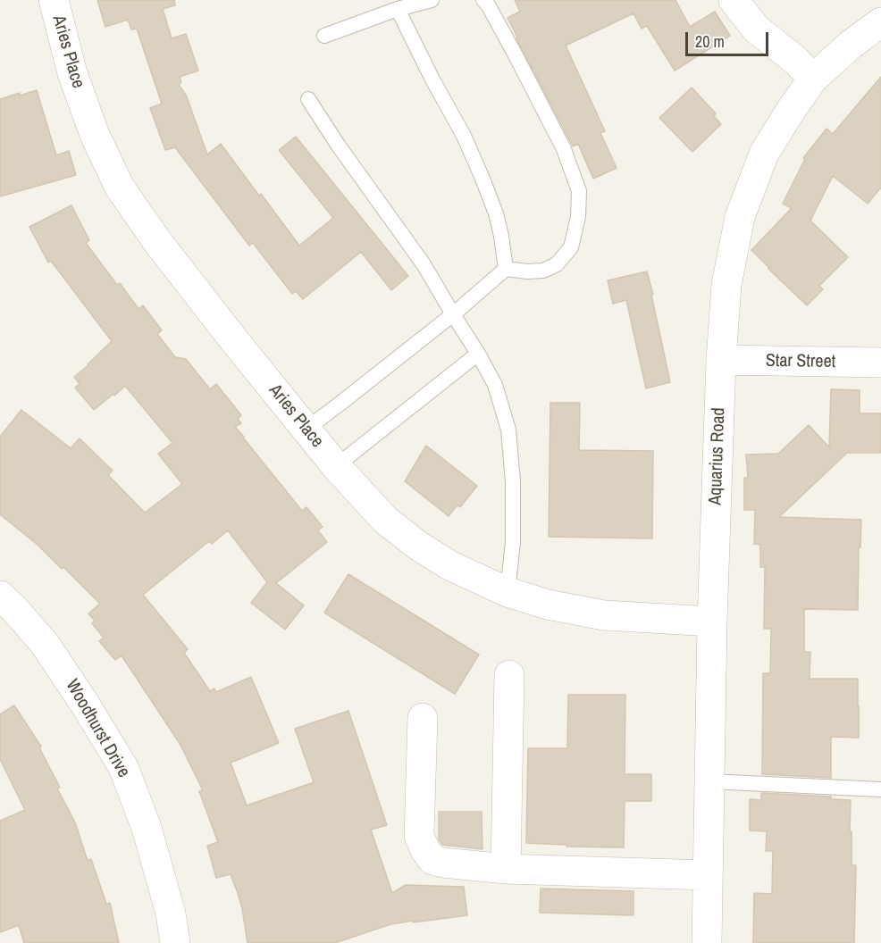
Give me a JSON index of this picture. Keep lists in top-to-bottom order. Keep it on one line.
{"streets":{"street":["Aries Place","Star Street","Aquarius Road","Woodhurst Drive"]},"crossings":[["Aries Place","Aquarius Road"],["Star Street","Aquarius Road"]],"scale_bar":"20 m"}
